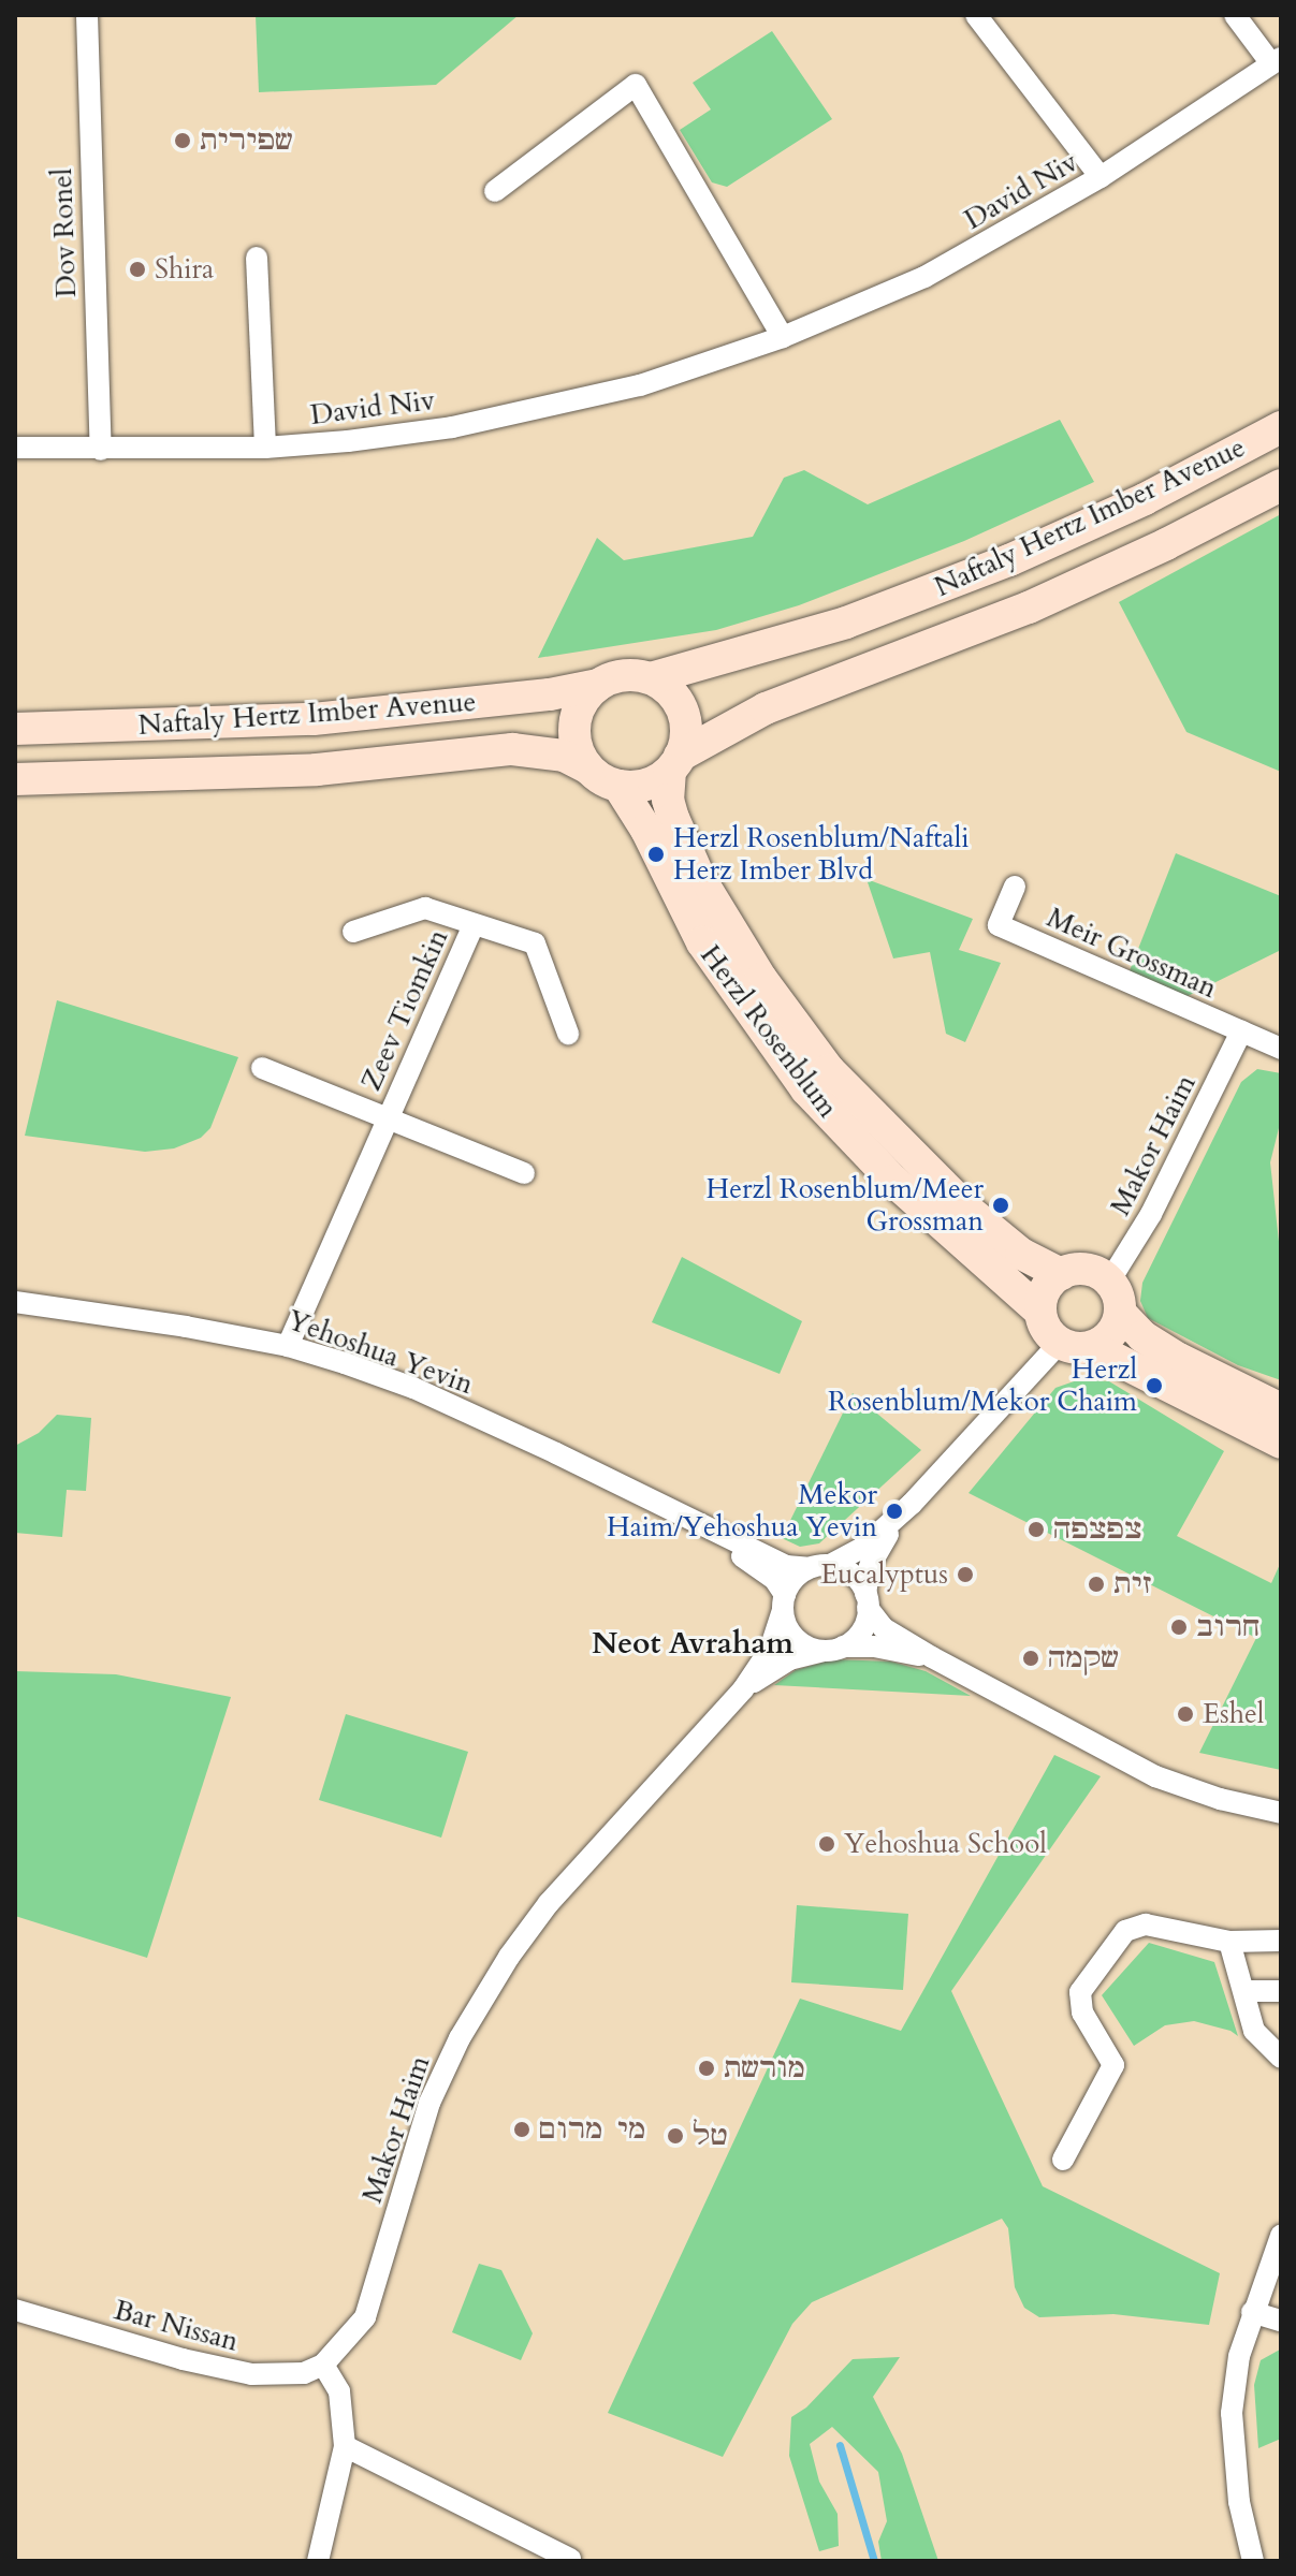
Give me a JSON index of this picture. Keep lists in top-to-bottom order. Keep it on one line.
{"streets":{"main road":["Naftaly Hertz Imber Avenue","Herzl Rosenblum"],"street":["David Niv","Dov Ronel","Meir Grossman","Zeev Tiomkin","Makor Haim","Yehoshua Yevin","Bar Nissan"]},"crossings":[["David Niv","Dov Ronel"],["Naftaly Hertz Imber Avenue","Herzl Rosenblum"],["Meir Grossman","Makor Haim"],["Zeev Tiomkin","Yehoshua Yevin"],["Herzl Rosenblum","Makor Haim"],["Makor Haim","Yehoshua Yevin"],["Makor Haim","Bar Nissan"]],"districts":["Neot Avraham"],"places":["שפירית","Shira","Herzl Rosenblum/Naftali Herz Imber Blvd","Herzl Rosenblum/Meer Grossman","Herzl Rosenblum/Mekor Chaim","Mekor Haim/Yehoshua Yevin","צפצפה","Eucalyptus","זית","חרוב","שקמה","Eshel","Yehoshua School","מורשת","מי מרום","טל"]}
